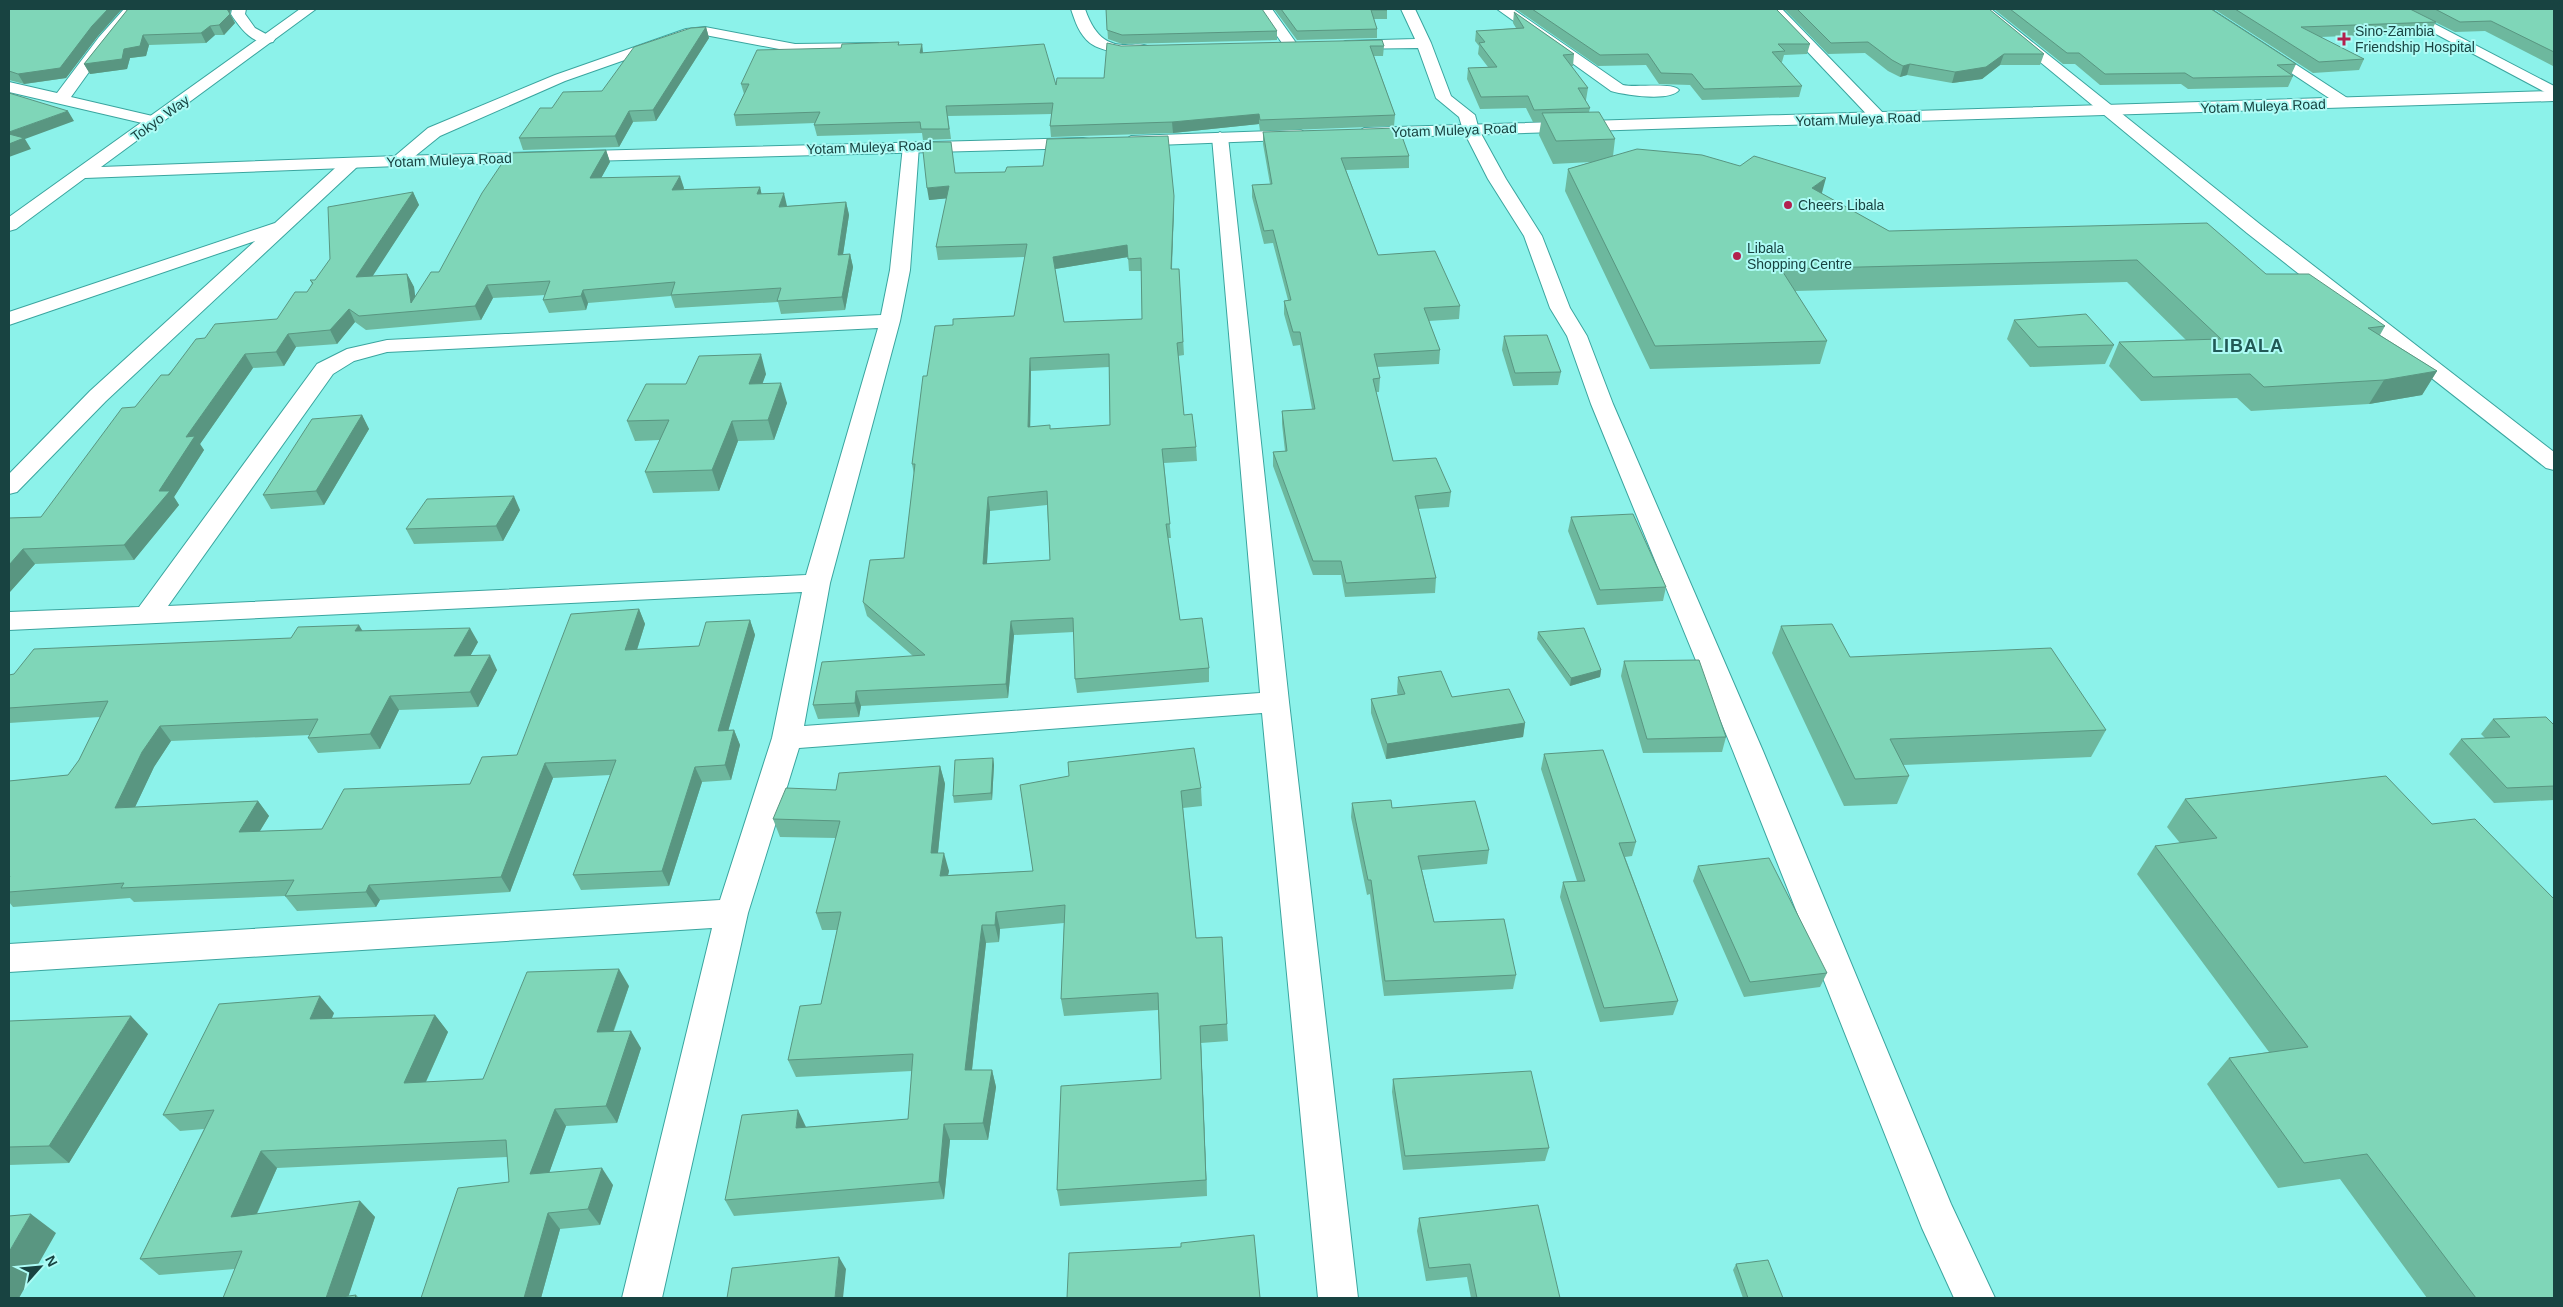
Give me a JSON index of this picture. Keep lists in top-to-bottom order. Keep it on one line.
{"streets":{"street":["Yotam Muleya Road","Tokyo Way"]},"crossings":[["Yotam Muleya Road","Tokyo Way"]],"districts":["LIBALA"],"places":{"health":["Sino-Zambia Friendship Hospital"],"other":["Cheers Libala","Libala Shopping Centre"]},"north":"top right"}
